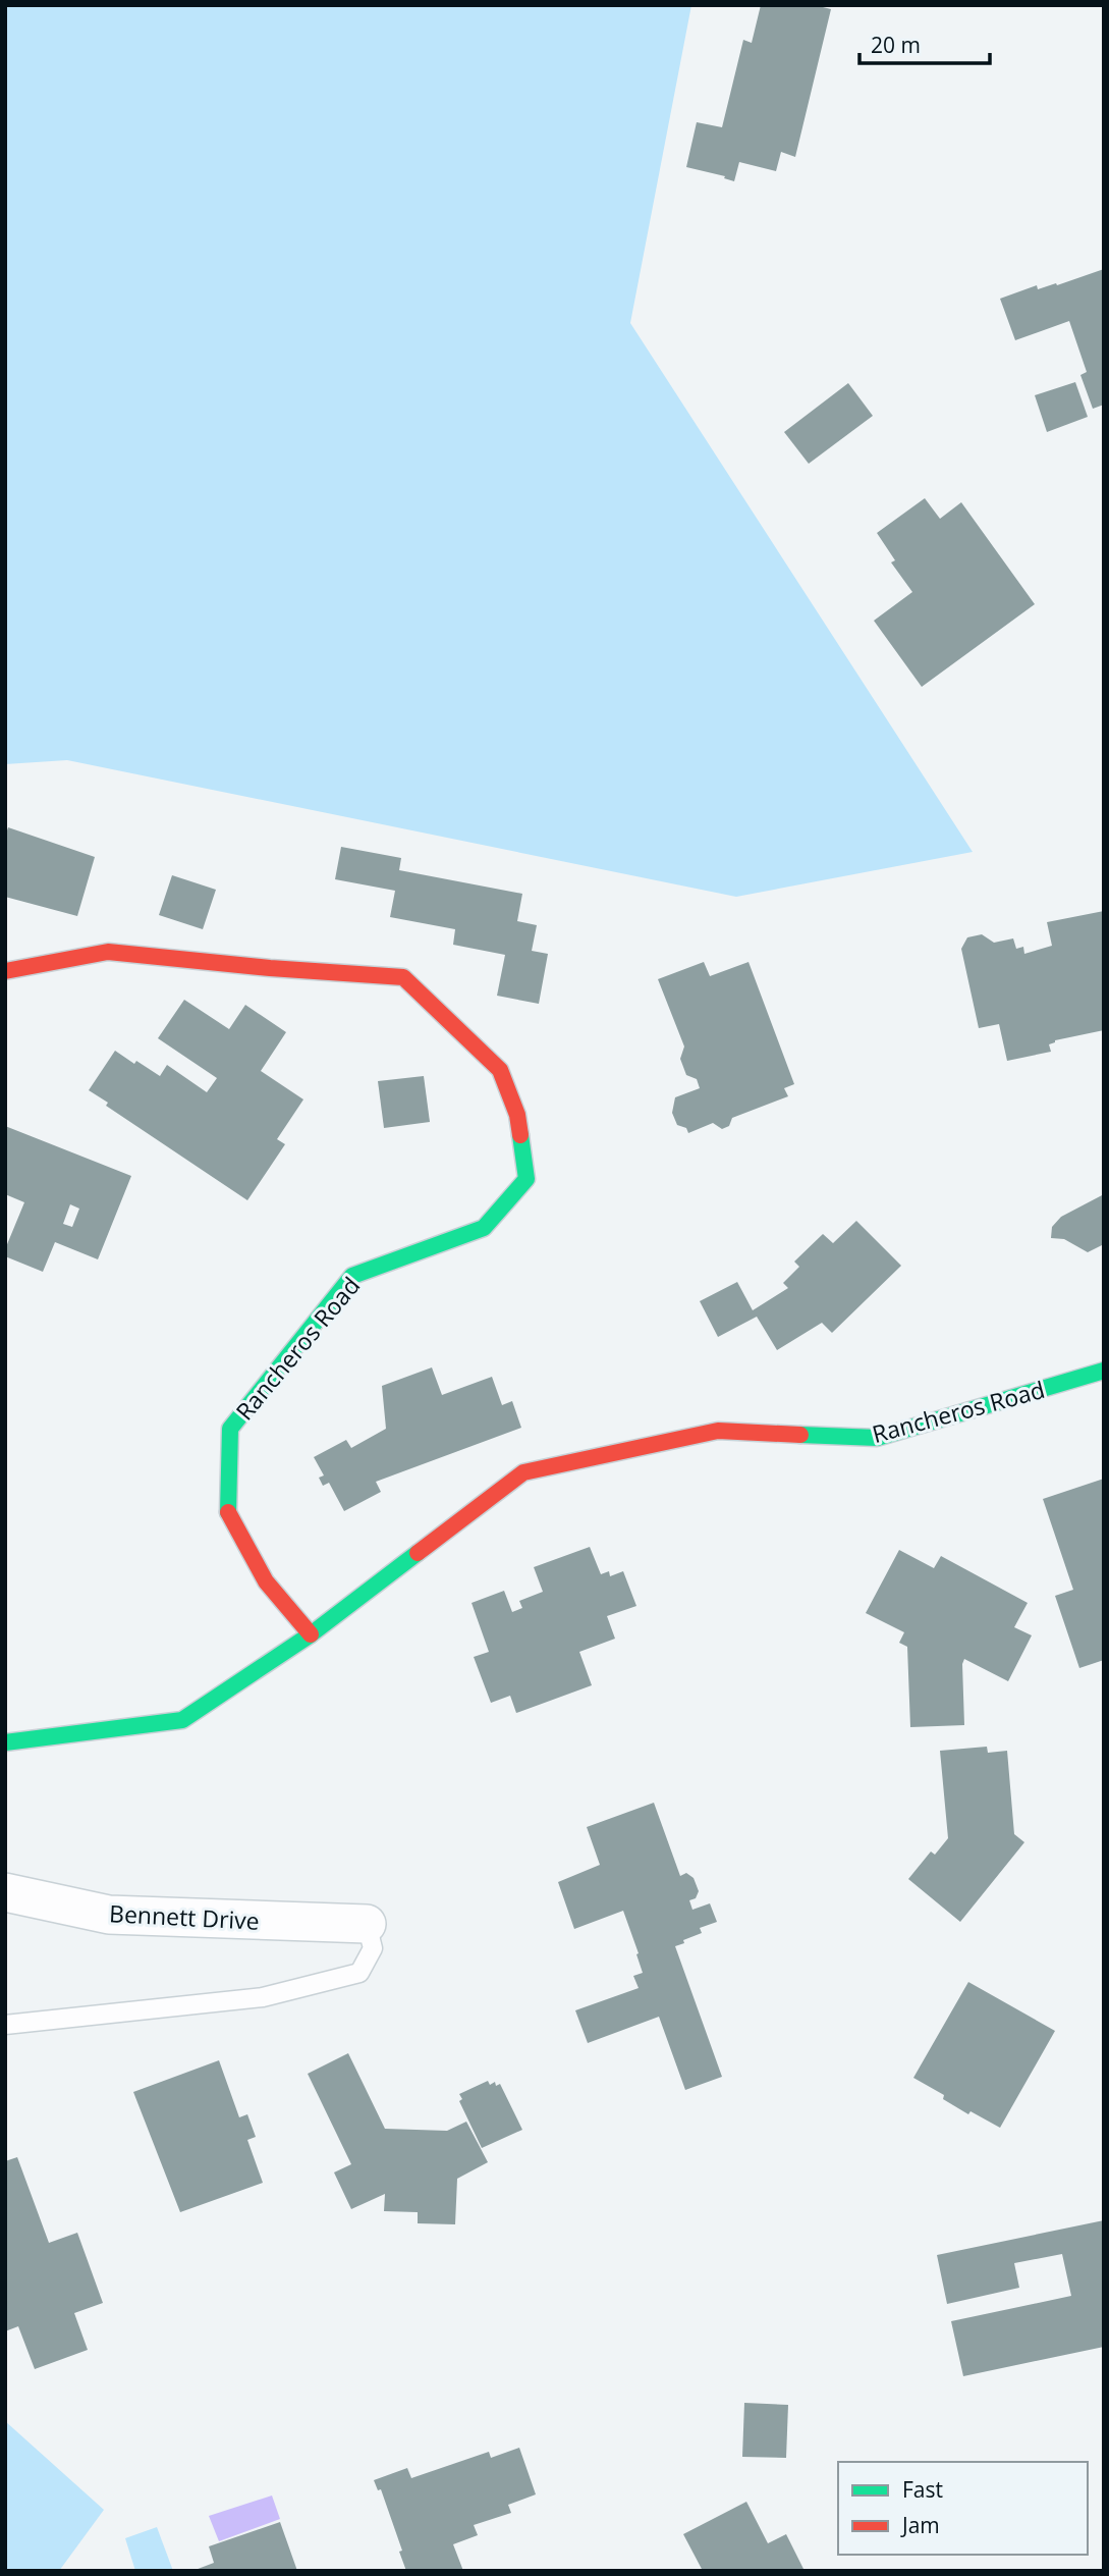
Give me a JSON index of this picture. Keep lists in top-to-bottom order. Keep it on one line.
{"streets":{"street":["Rancheros Road","Bennett Drive"]},"legend":["Fast","Jam"],"scale_bar":"20 m"}
